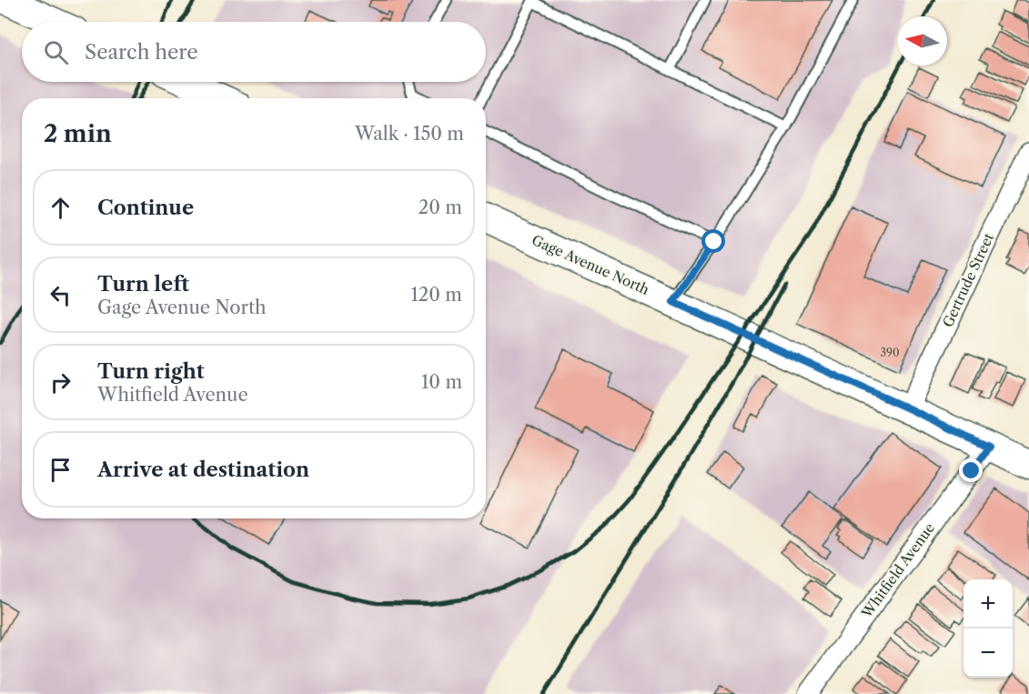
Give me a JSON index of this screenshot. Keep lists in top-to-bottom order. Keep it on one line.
{"streets":{"main road":["Gage Avenue North"],"street":["Gertrude Street","Whitfield Avenue"]},"crossings":[["Gage Avenue North","Gertrude Street"],["Gage Avenue North","Whitfield Avenue"]],"house_numbers":["390"],"north":"left","page":{"search":"Search here","heading":["2 min","Walk · 150 m"],"list":[["Continue","20 m"],["Turn left","Gage Avenue North","120 m"],["Turn right","Whitfield Avenue","10 m"],"Arrive at destination"],"map_buttons":["+","−"]}}
